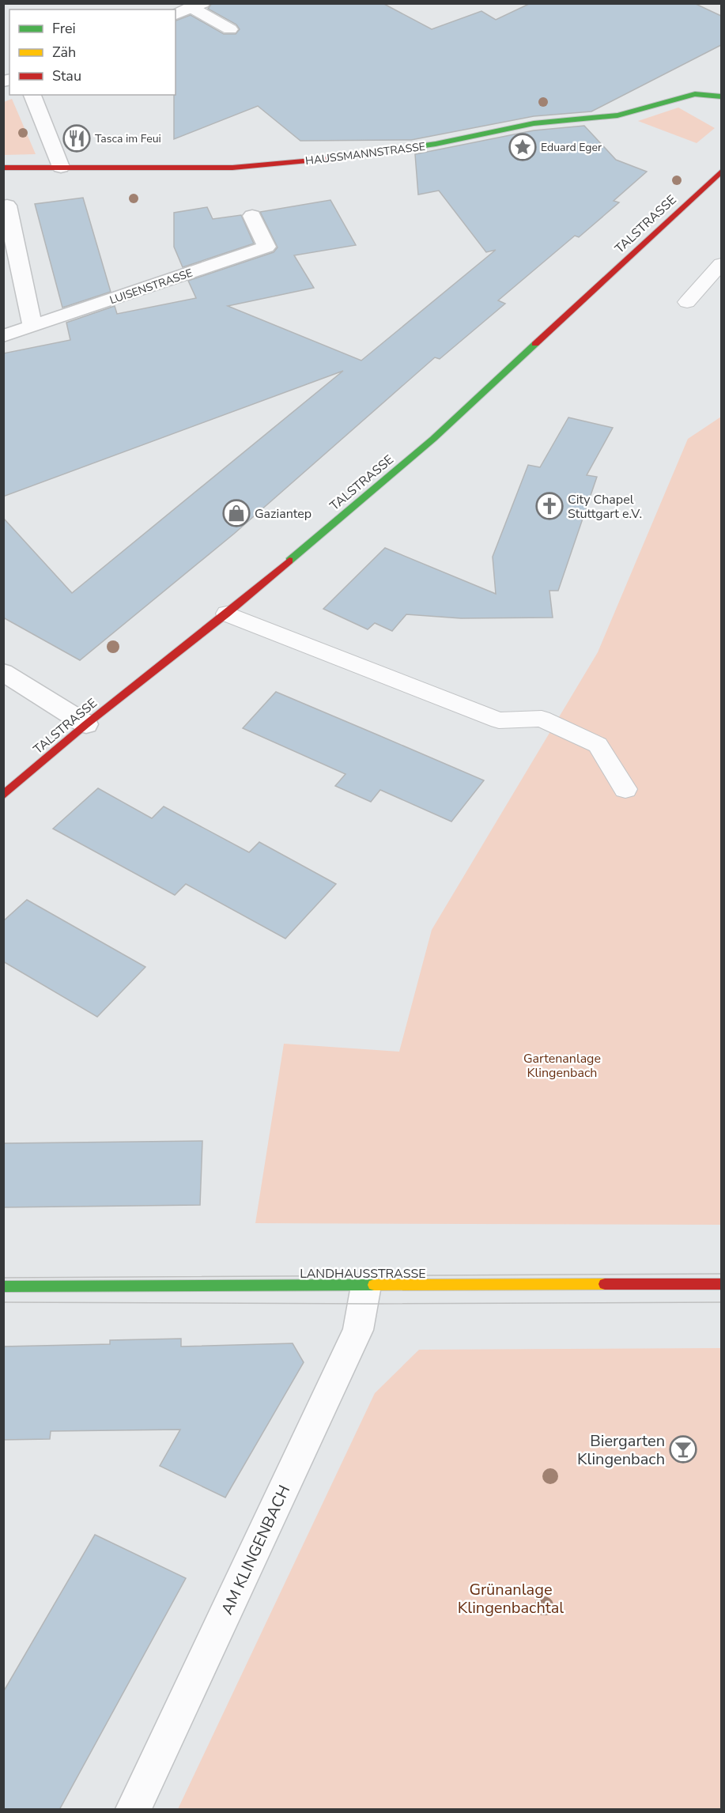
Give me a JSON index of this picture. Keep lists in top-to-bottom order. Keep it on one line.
{"streets":{"street":["HAUSSMANNSTRASSE","TALSTRASSE","LUISENSTRASSE","LANDHAUSSTRASSE","AM KLINGENBACH"]},"crossings":[["LANDHAUSSTRASSE","AM KLINGENBACH"]],"parks":["Gartenanlage Klingenbach","Grünanlage Klingenbachtal"],"places":{"restaurant":["Tasca im Feui"],"place":["Eduard Eger"],"church":["City Chapel Stuttgart e.V."],"shop":["Gaziantep"],"bar":["Biergarten Klingenbach"]},"legend":["Frei","Zäh","Stau"]}
